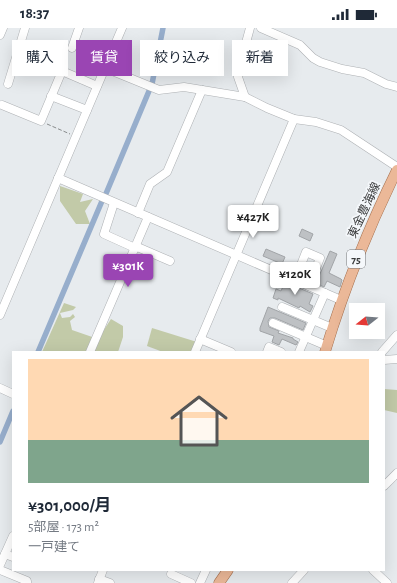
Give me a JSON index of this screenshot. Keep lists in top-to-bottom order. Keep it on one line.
{"streets":{"main road":["東金豊海線","75"]},"north":"left","page":{"status":"18:37","chip":["購入","賃貸","絞り込み","新着"],"price":["¥427K","¥301K","¥120K"],"list":[{"name":"¥301,000/月","note":"5部屋 · 173 m² · 一戸建て"}]}}
